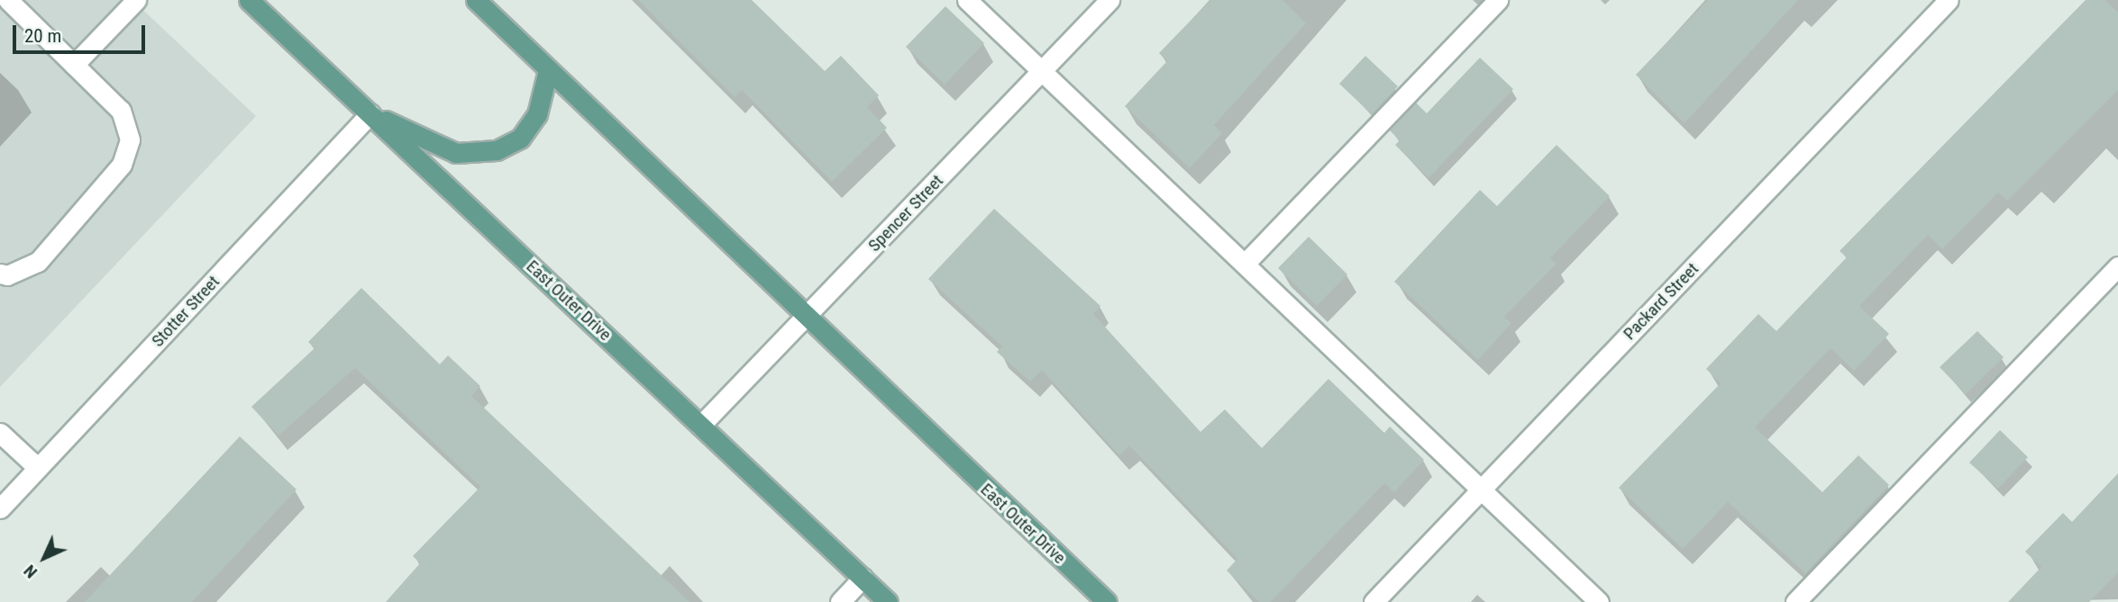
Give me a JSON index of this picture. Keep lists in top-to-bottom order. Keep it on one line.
{"streets":{"main road":["East Outer Drive"],"street":["Spencer Street","Packard Street","Stotter Street"]},"crossings":[["Spencer Street","East Outer Drive"],["East Outer Drive","Stotter Street"]],"scale_bar":"20 m","north":"bottom left"}
